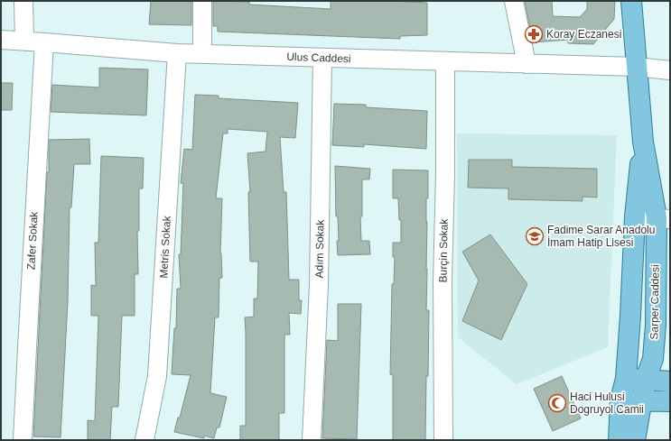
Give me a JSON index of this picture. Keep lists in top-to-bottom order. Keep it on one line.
{"streets":{"main road":["Sarper Caddesi"],"street":["Ulus Caddesi","Zafer Sokak","Metris Sokak","Adım Sokak","Burçin Sokak"]},"crossings":[["Ulus Caddesi","Zafer Sokak"],["Ulus Caddesi","Metris Sokak"],["Ulus Caddesi","Adım Sokak"],["Ulus Caddesi","Burçin Sokak"],["Ulus Caddesi","Sarper Caddesi"]],"places":{"pharmacy":["Koray Eczanesi"],"school or university":["Fadime Sarar Anadolu İmam Hatip Lisesi"],"mosque":["Haci Hulusi Dogruyol Camii"]}}
